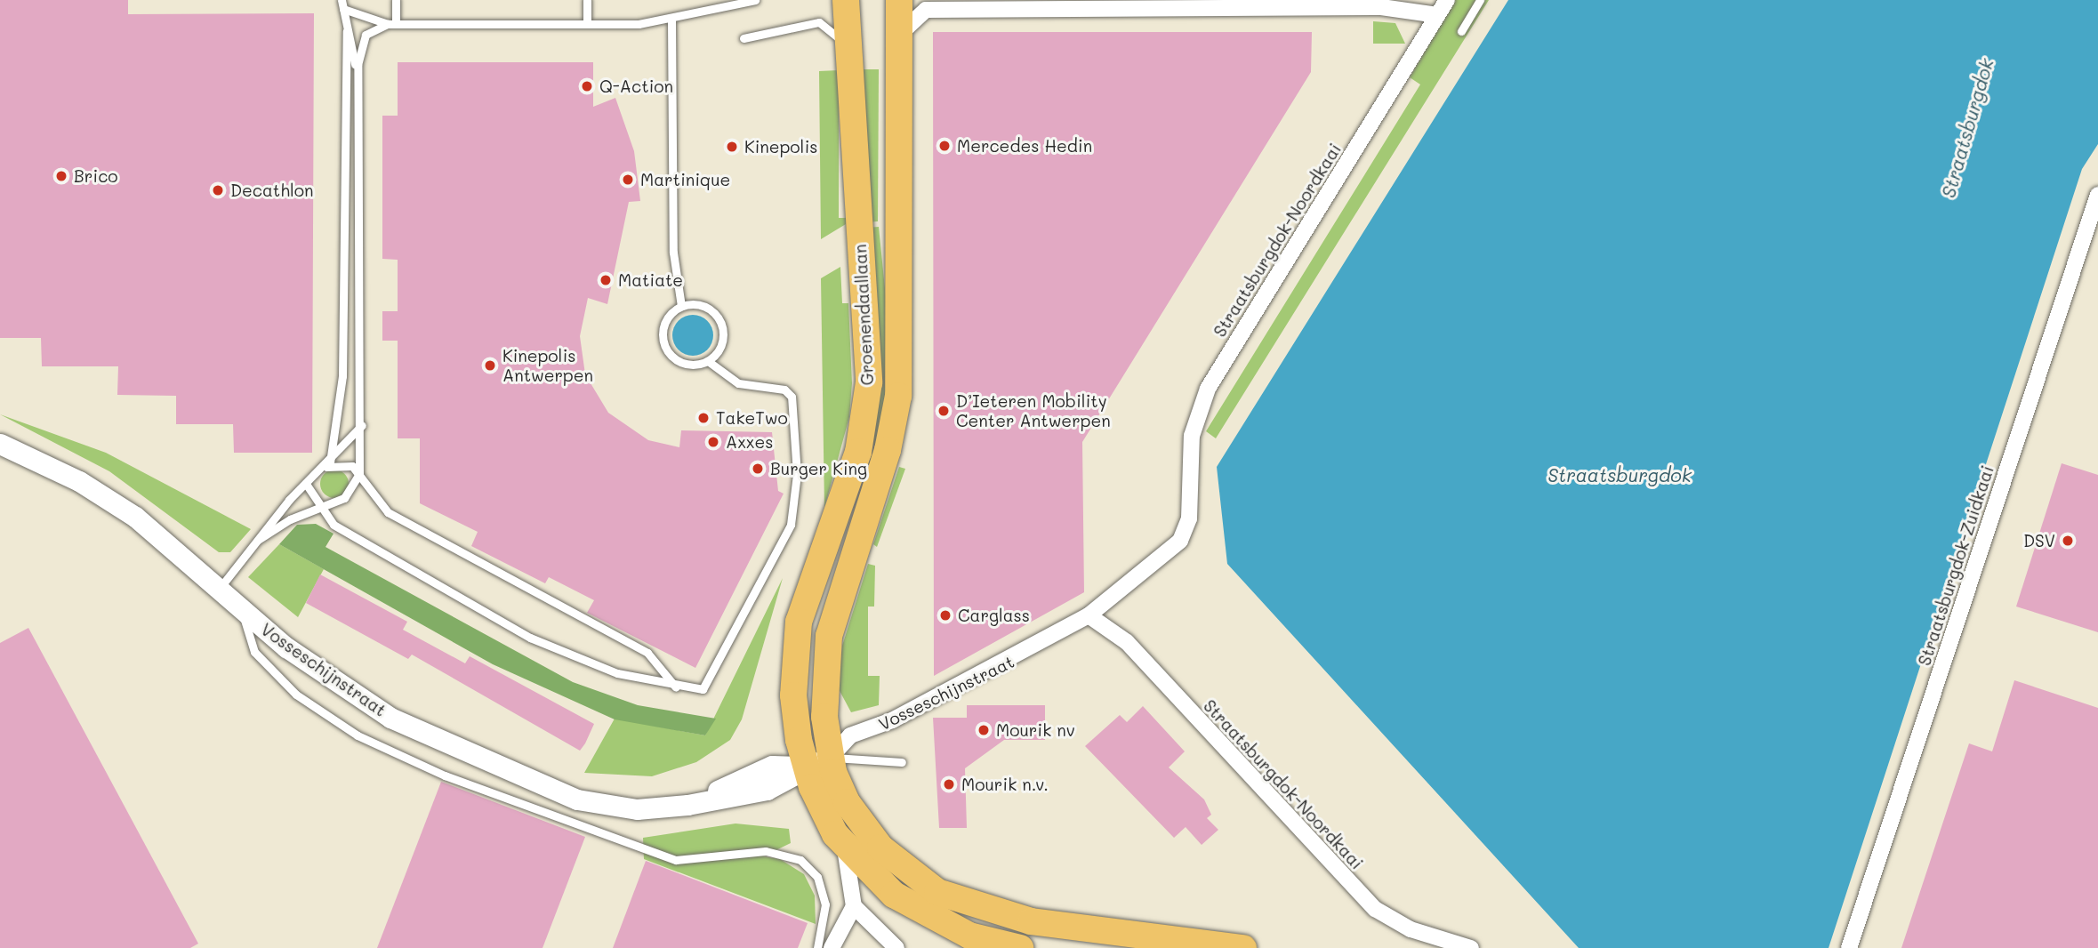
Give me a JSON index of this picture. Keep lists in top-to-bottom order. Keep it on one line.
{"streets":{"main road":["Groenendaallaan"],"street":["Straatsburgdok-Noordkaai","Straatsburgdok-Zuidkaai","Vosseschijnstraat"]},"crossings":[["Straatsburgdok-Noordkaai","Vosseschijnstraat"],["Groenendaallaan","Vosseschijnstraat"]],"water":["Straatsburgdok"],"places":["Q-Action","Mercedes Hedin","Kinepolis","Brico","Martinique","Decathlon","Matiate","Kinepolis Antwerpen","D’Ieteren Mobility Center Antwerpen","TakeTwo","Axxes","Burger King","DSV","Carglass","Mourik nv","Mourik n.v."]}
